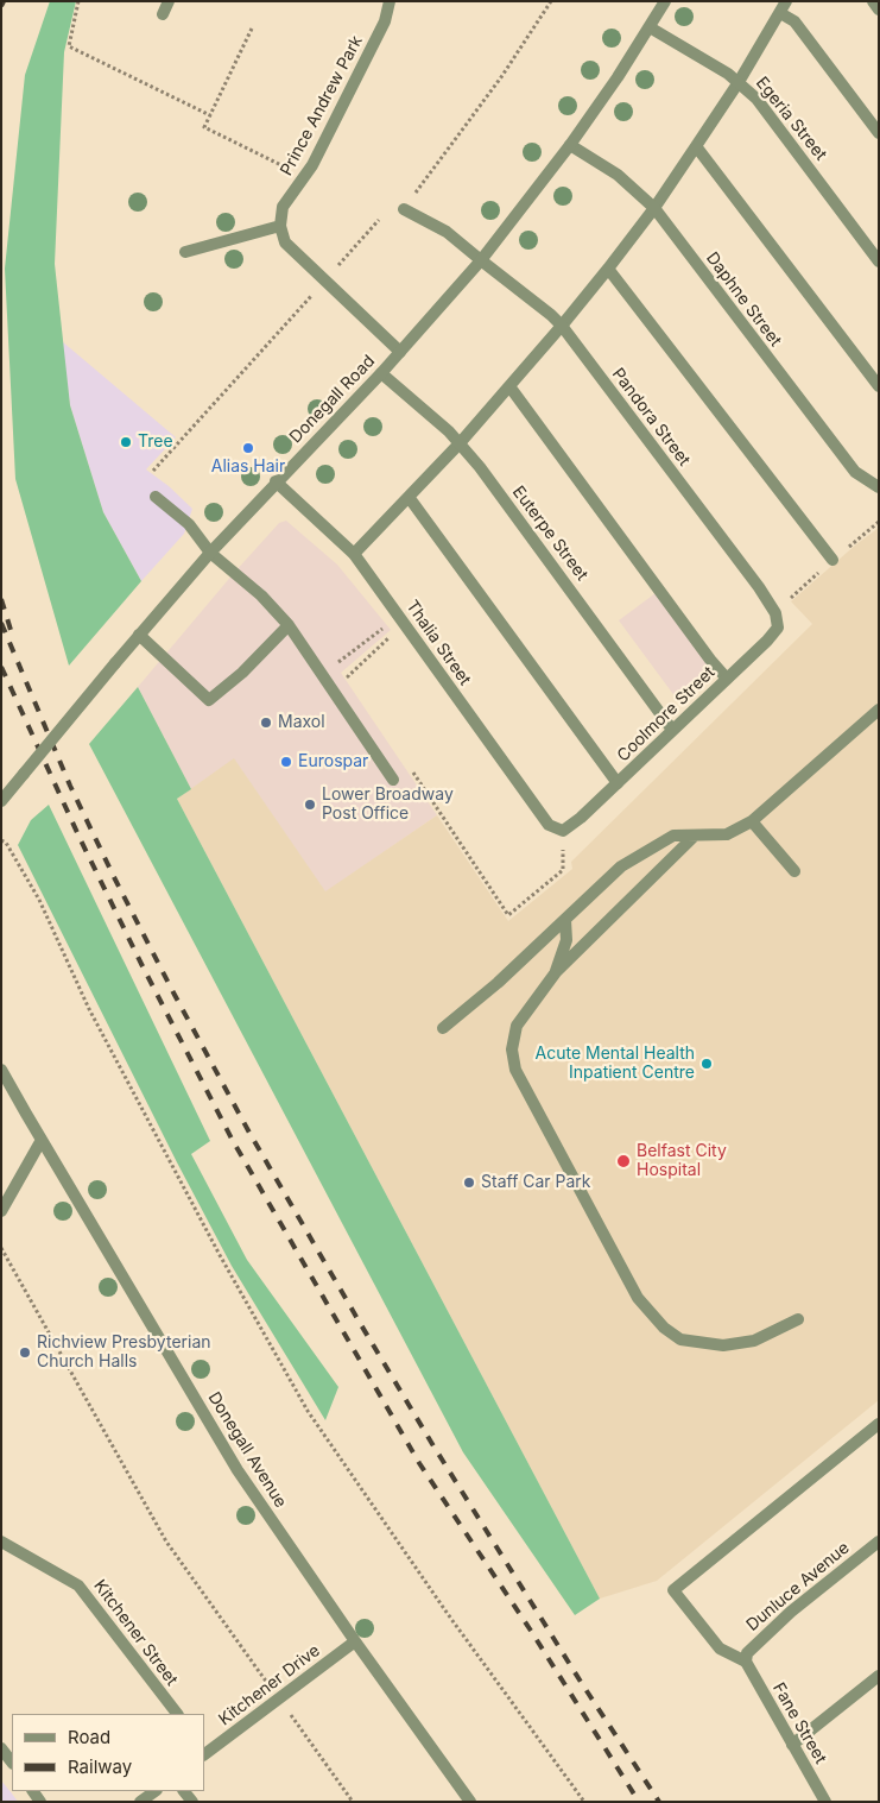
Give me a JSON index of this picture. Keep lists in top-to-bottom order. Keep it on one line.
{"streets":{"street":["Prince Andrew Park","Egeria Street","Daphne Street","Donegall Road","Pandora Street","Euterpe Street","Thalia Street","Coolmore Street","Donegall Avenue","Dunluce Avenue","Kitchener Street","Kitchener Drive","Fane Street"]},"crossings":[["Egeria Street","Donegall Road"],["Daphne Street","Donegall Road"],["Donegall Road","Pandora Street"],["Donegall Road","Euterpe Street"],["Donegall Road","Thalia Street"],["Pandora Street","Coolmore Street"],["Euterpe Street","Coolmore Street"],["Thalia Street","Coolmore Street"],["Donegall Avenue","Kitchener Drive"],["Dunluce Avenue","Fane Street"]],"places":["Tree","Alias Hair","Maxol","Eurospar","Lower Broadway Post Office","Acute Mental Health Inpatient Centre","Belfast City Hospital","Staff Car Park","Richview Presbyterian Church Halls"],"legend":["Road","Railway"]}
